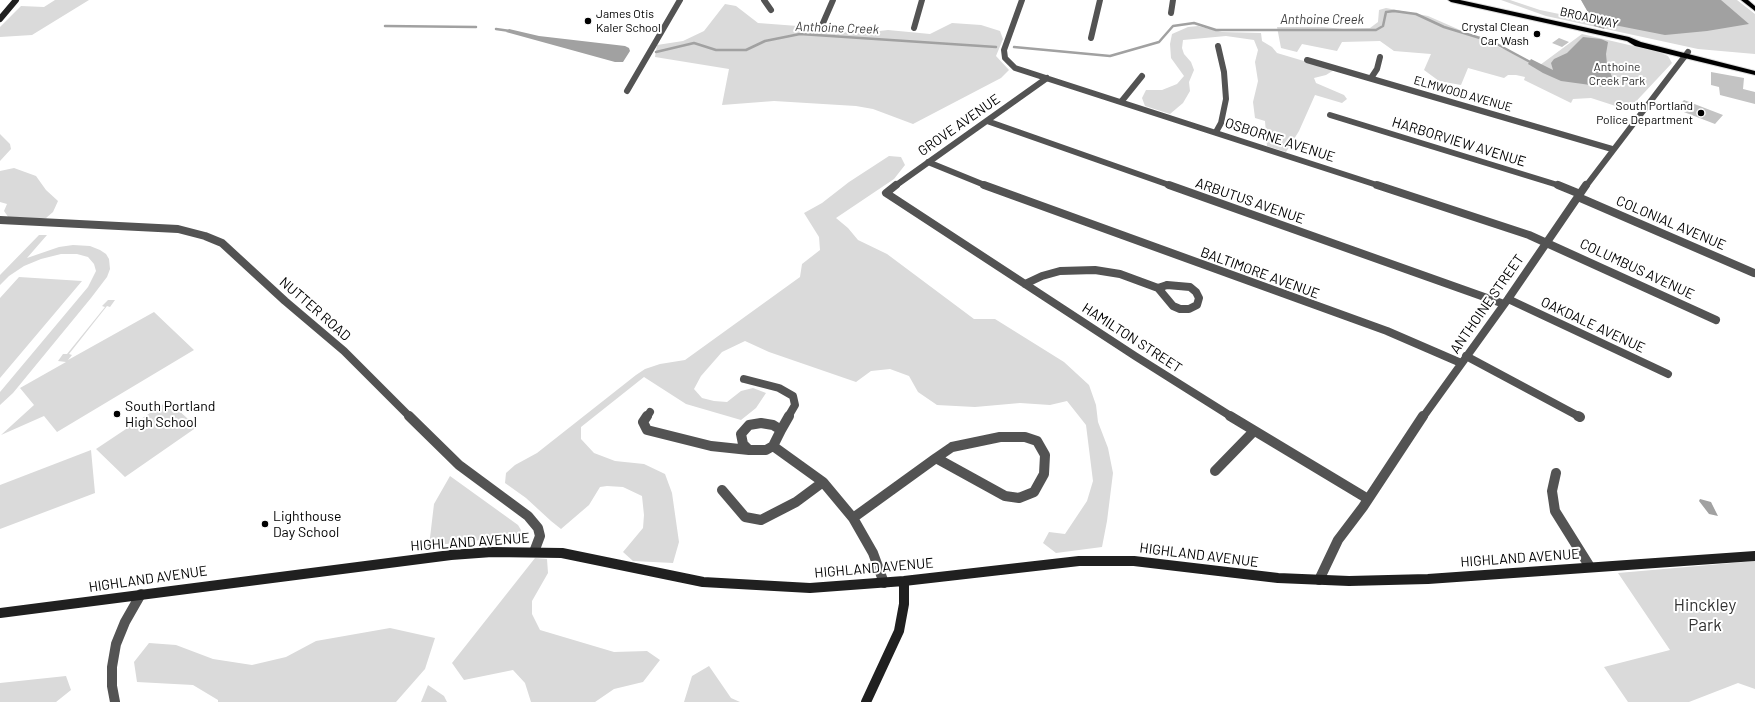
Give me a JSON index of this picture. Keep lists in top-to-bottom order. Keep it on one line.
{"streets":{"main road":["BROADWAY"],"street":["ELMWOOD AVENUE","GROVE AVENUE","OSBORNE AVENUE","HARBORVIEW AVENUE","ARBUTUS AVENUE","COLONIAL AVENUE","COLUMBUS AVENUE","BALTIMORE AVENUE","ANTHOINE STREET","NUTTER ROAD","OAKDALE AVENUE","HAMILTON STREET","HIGHLAND AVENUE"]},"crossings":[["BROADWAY","ANTHOINE STREET"],["ELMWOOD AVENUE","ANTHOINE STREET"],["GROVE AVENUE","OSBORNE AVENUE"],["GROVE AVENUE","ARBUTUS AVENUE"],["GROVE AVENUE","BALTIMORE AVENUE"],["GROVE AVENUE","HAMILTON STREET"],["OSBORNE AVENUE","COLUMBUS AVENUE"],["OSBORNE AVENUE","ANTHOINE STREET"],["HARBORVIEW AVENUE","COLONIAL AVENUE"],["HARBORVIEW AVENUE","ANTHOINE STREET"],["ARBUTUS AVENUE","ANTHOINE STREET"],["ARBUTUS AVENUE","OAKDALE AVENUE"],["COLONIAL AVENUE","ANTHOINE STREET"],["COLUMBUS AVENUE","ANTHOINE STREET"],["BALTIMORE AVENUE","ANTHOINE STREET"],["ANTHOINE STREET","OAKDALE AVENUE"],["ANTHOINE STREET","HAMILTON STREET"],["ANTHOINE STREET","HIGHLAND AVENUE"],["NUTTER ROAD","HIGHLAND AVENUE"]],"water":["Anthoine Creek"],"parks":["Anthoine Creek Park","Hinckley Park"],"places":["James Otis Kaler School","Crystal Clean Car Wash","South Portland Police Department","South Portland High School","Lighthouse Day School"]}
